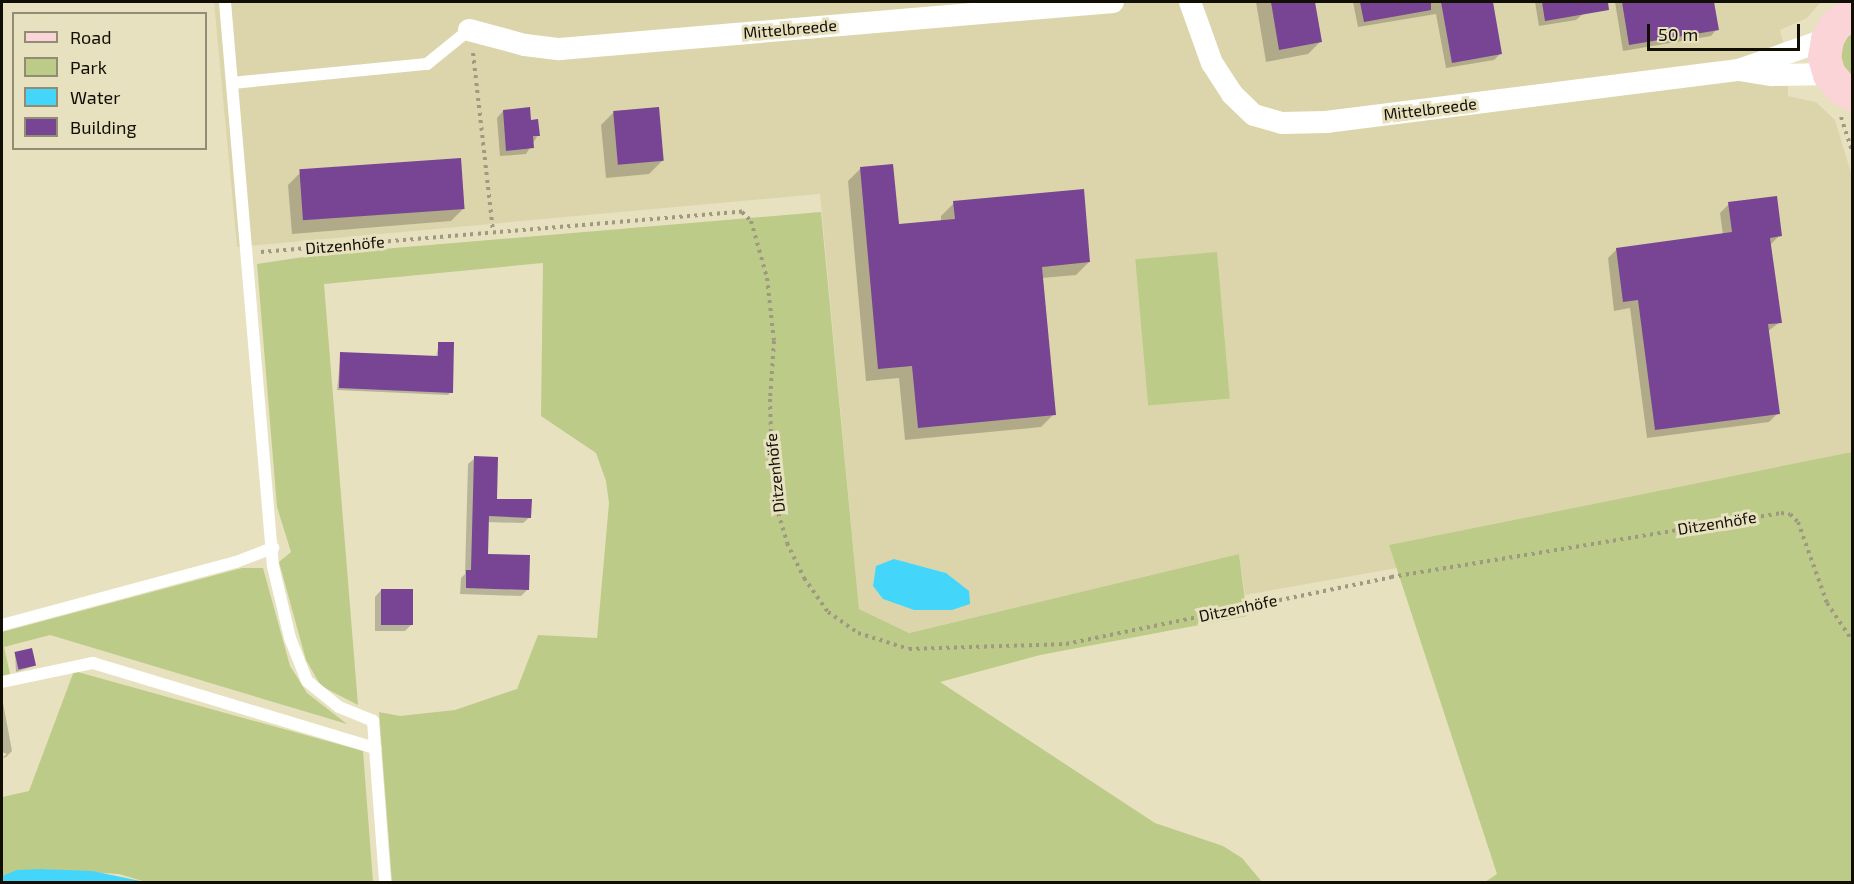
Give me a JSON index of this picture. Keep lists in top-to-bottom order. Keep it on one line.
{"streets":{"street":["Mittelbreede"],"path":["Ditzenhöfe"]},"legend":["Road","Park","Water","Building"],"scale_bar":"50 m"}
